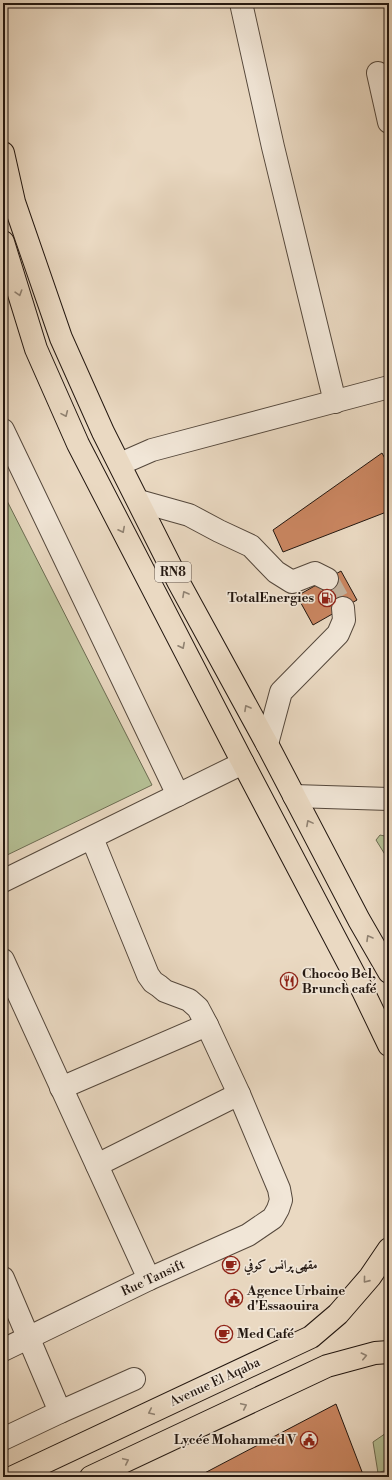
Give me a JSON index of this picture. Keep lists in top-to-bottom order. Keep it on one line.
{"streets":{"main road":["RN8","Avenue El Aqaba"],"street":["Rue Tansift"]},"places":{"fuel station":["TotalEnergies"],"restaurant":["Chocoo Bel, Brunch café"],"cafe":["مقهى پرانس كوفي","Med Café"],"public building":["Agence Urbaine d'Essaouira","Lycée Mohammed V"]}}
